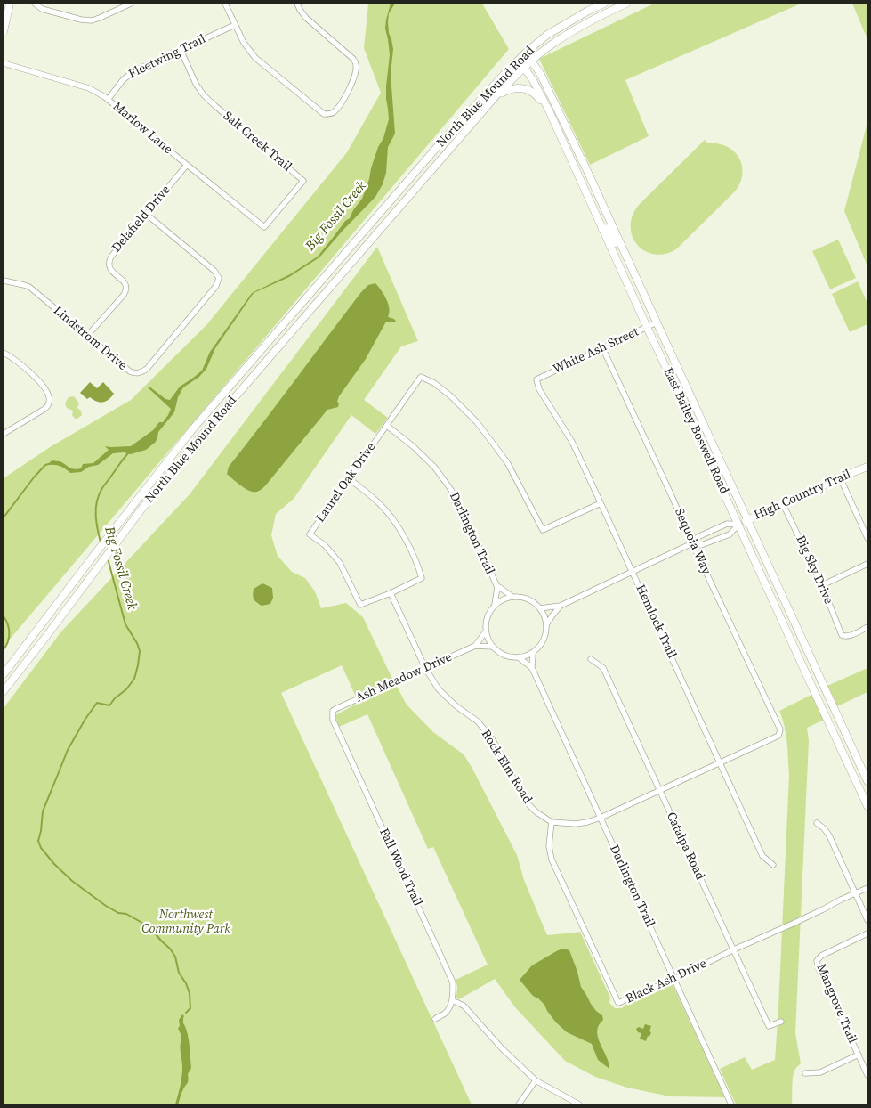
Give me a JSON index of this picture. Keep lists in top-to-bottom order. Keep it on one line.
{"streets":{"main road":["North Blue Mound Road","East Bailey Boswell Road","High Country Trail"],"street":["Fleetwing Trail","Marlow Lane","Salt Creek Trail","Delafield Drive","Lindstrom Drive","White Ash Street","Laurel Oak Drive","Darlington Trail","Sequoia Way","Big Sky Drive","Hemlock Trail","Ash Meadow Drive","Rock Elm Road","Catalpa Road","Fall Wood Trail","Black Ash Drive","Mangrove Trail"]},"crossings":[["Fleetwing Trail","Marlow Lane"],["Fleetwing Trail","Salt Creek Trail"],["North Blue Mound Road","East Bailey Boswell Road"],["Marlow Lane","Salt Creek Trail"],["Marlow Lane","Delafield Drive"],["Delafield Drive","Lindstrom Drive"],["White Ash Street","East Bailey Boswell Road"],["White Ash Street","Sequoia Way"],["White Ash Street","Hemlock Trail"],["East Bailey Boswell Road","High Country Trail"],["Laurel Oak Drive","Darlington Trail"],["Laurel Oak Drive","Hemlock Trail"],["Laurel Oak Drive","Rock Elm Road"],["High Country Trail","Big Sky Drive"],["Darlington Trail","Ash Meadow Drive"],["Darlington Trail","Black Ash Drive"],["Sequoia Way","Hemlock Trail"],["Ash Meadow Drive","Rock Elm Road"],["Ash Meadow Drive","Fall Wood Trail"],["Rock Elm Road","Black Ash Drive"],["Catalpa Road","Black Ash Drive"]],"water":["Big Fossil Creek"],"parks":["Northwest Community Park"]}
